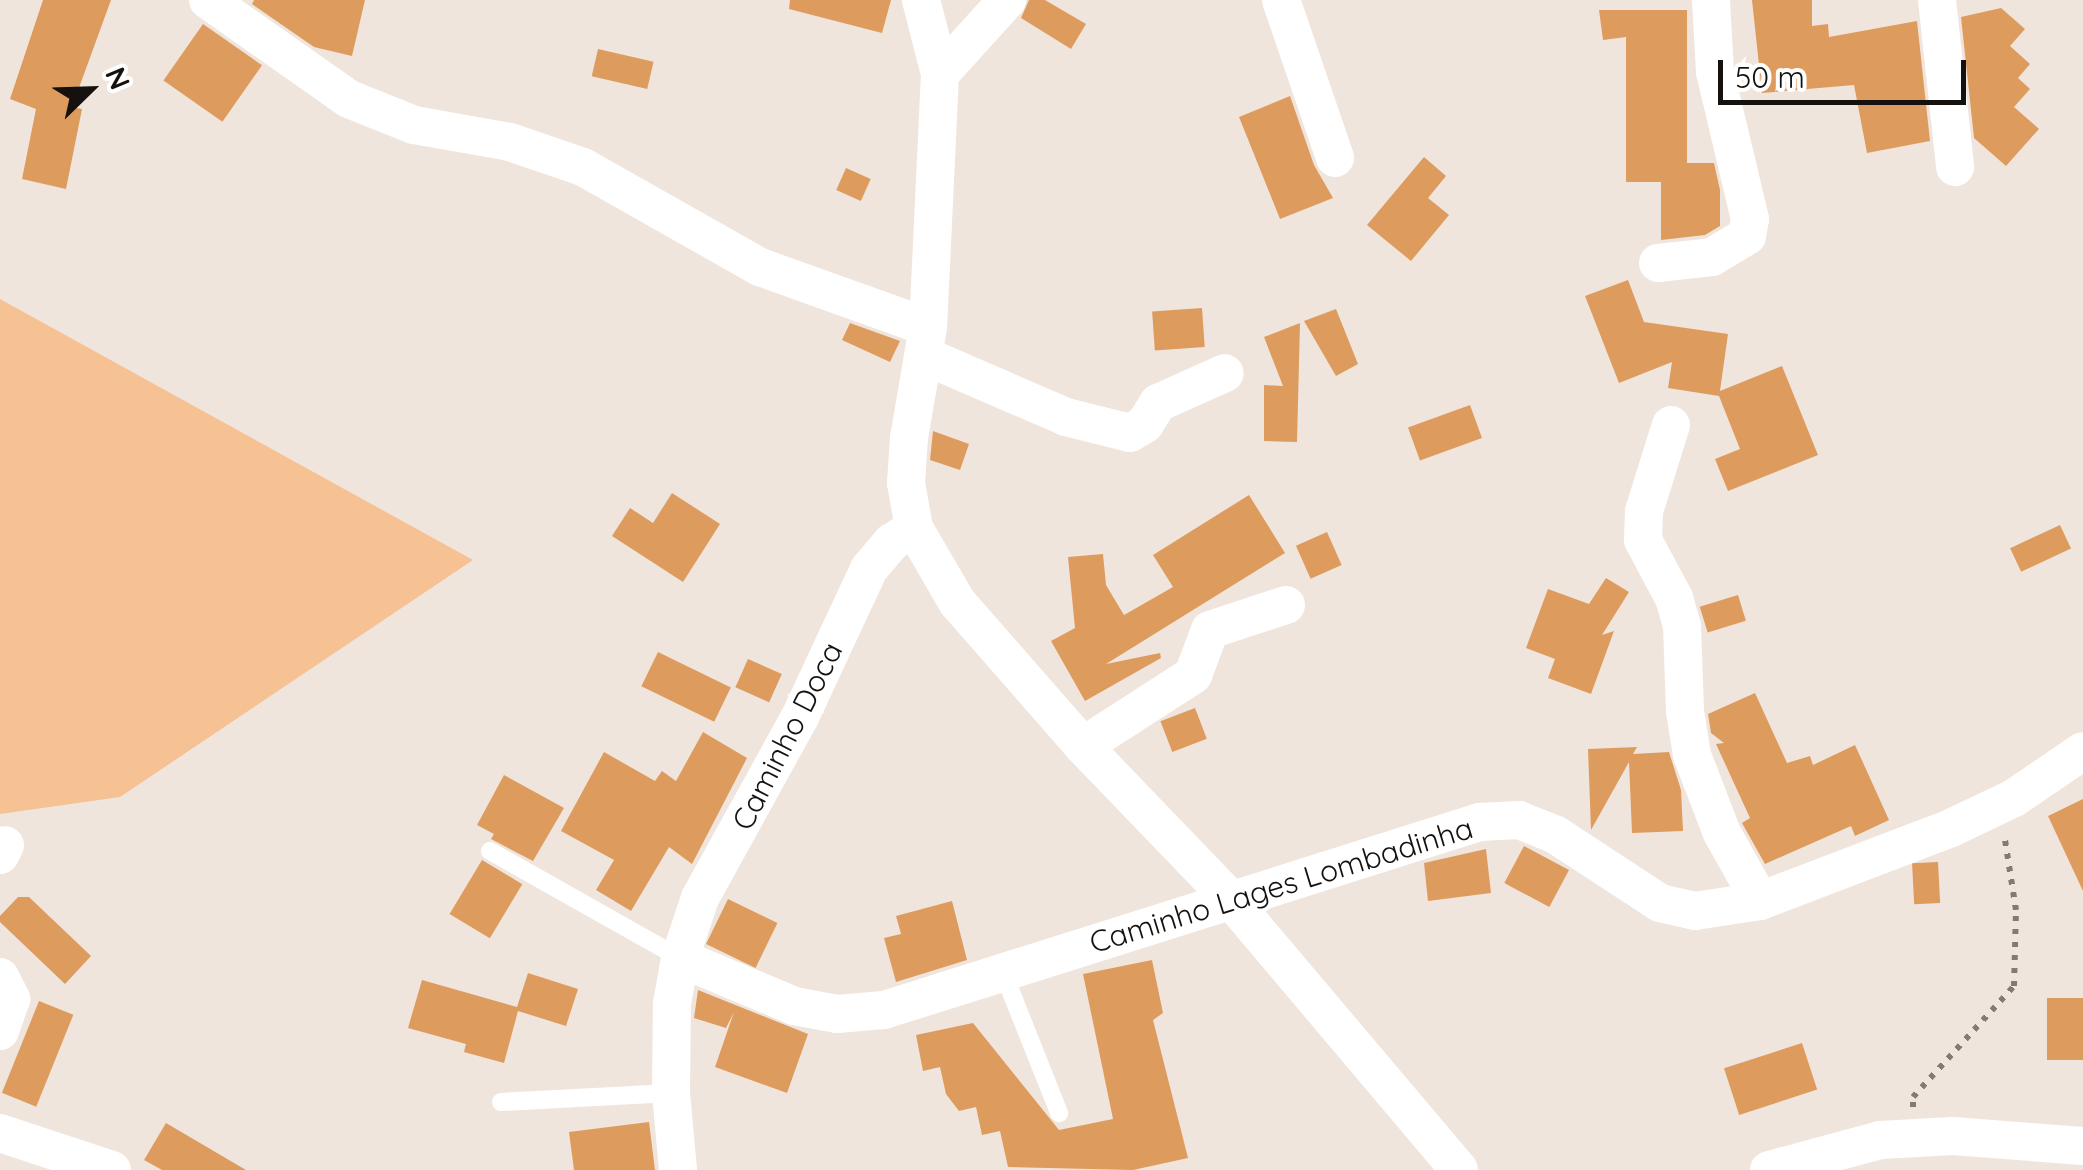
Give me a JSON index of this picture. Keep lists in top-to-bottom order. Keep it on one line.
{"streets":{"street":["Caminho Doca","Caminho Lages Lombadinha"]},"crossings":[["Caminho Doca","Caminho Lages Lombadinha"]],"scale_bar":"50 m","north":"top right"}
